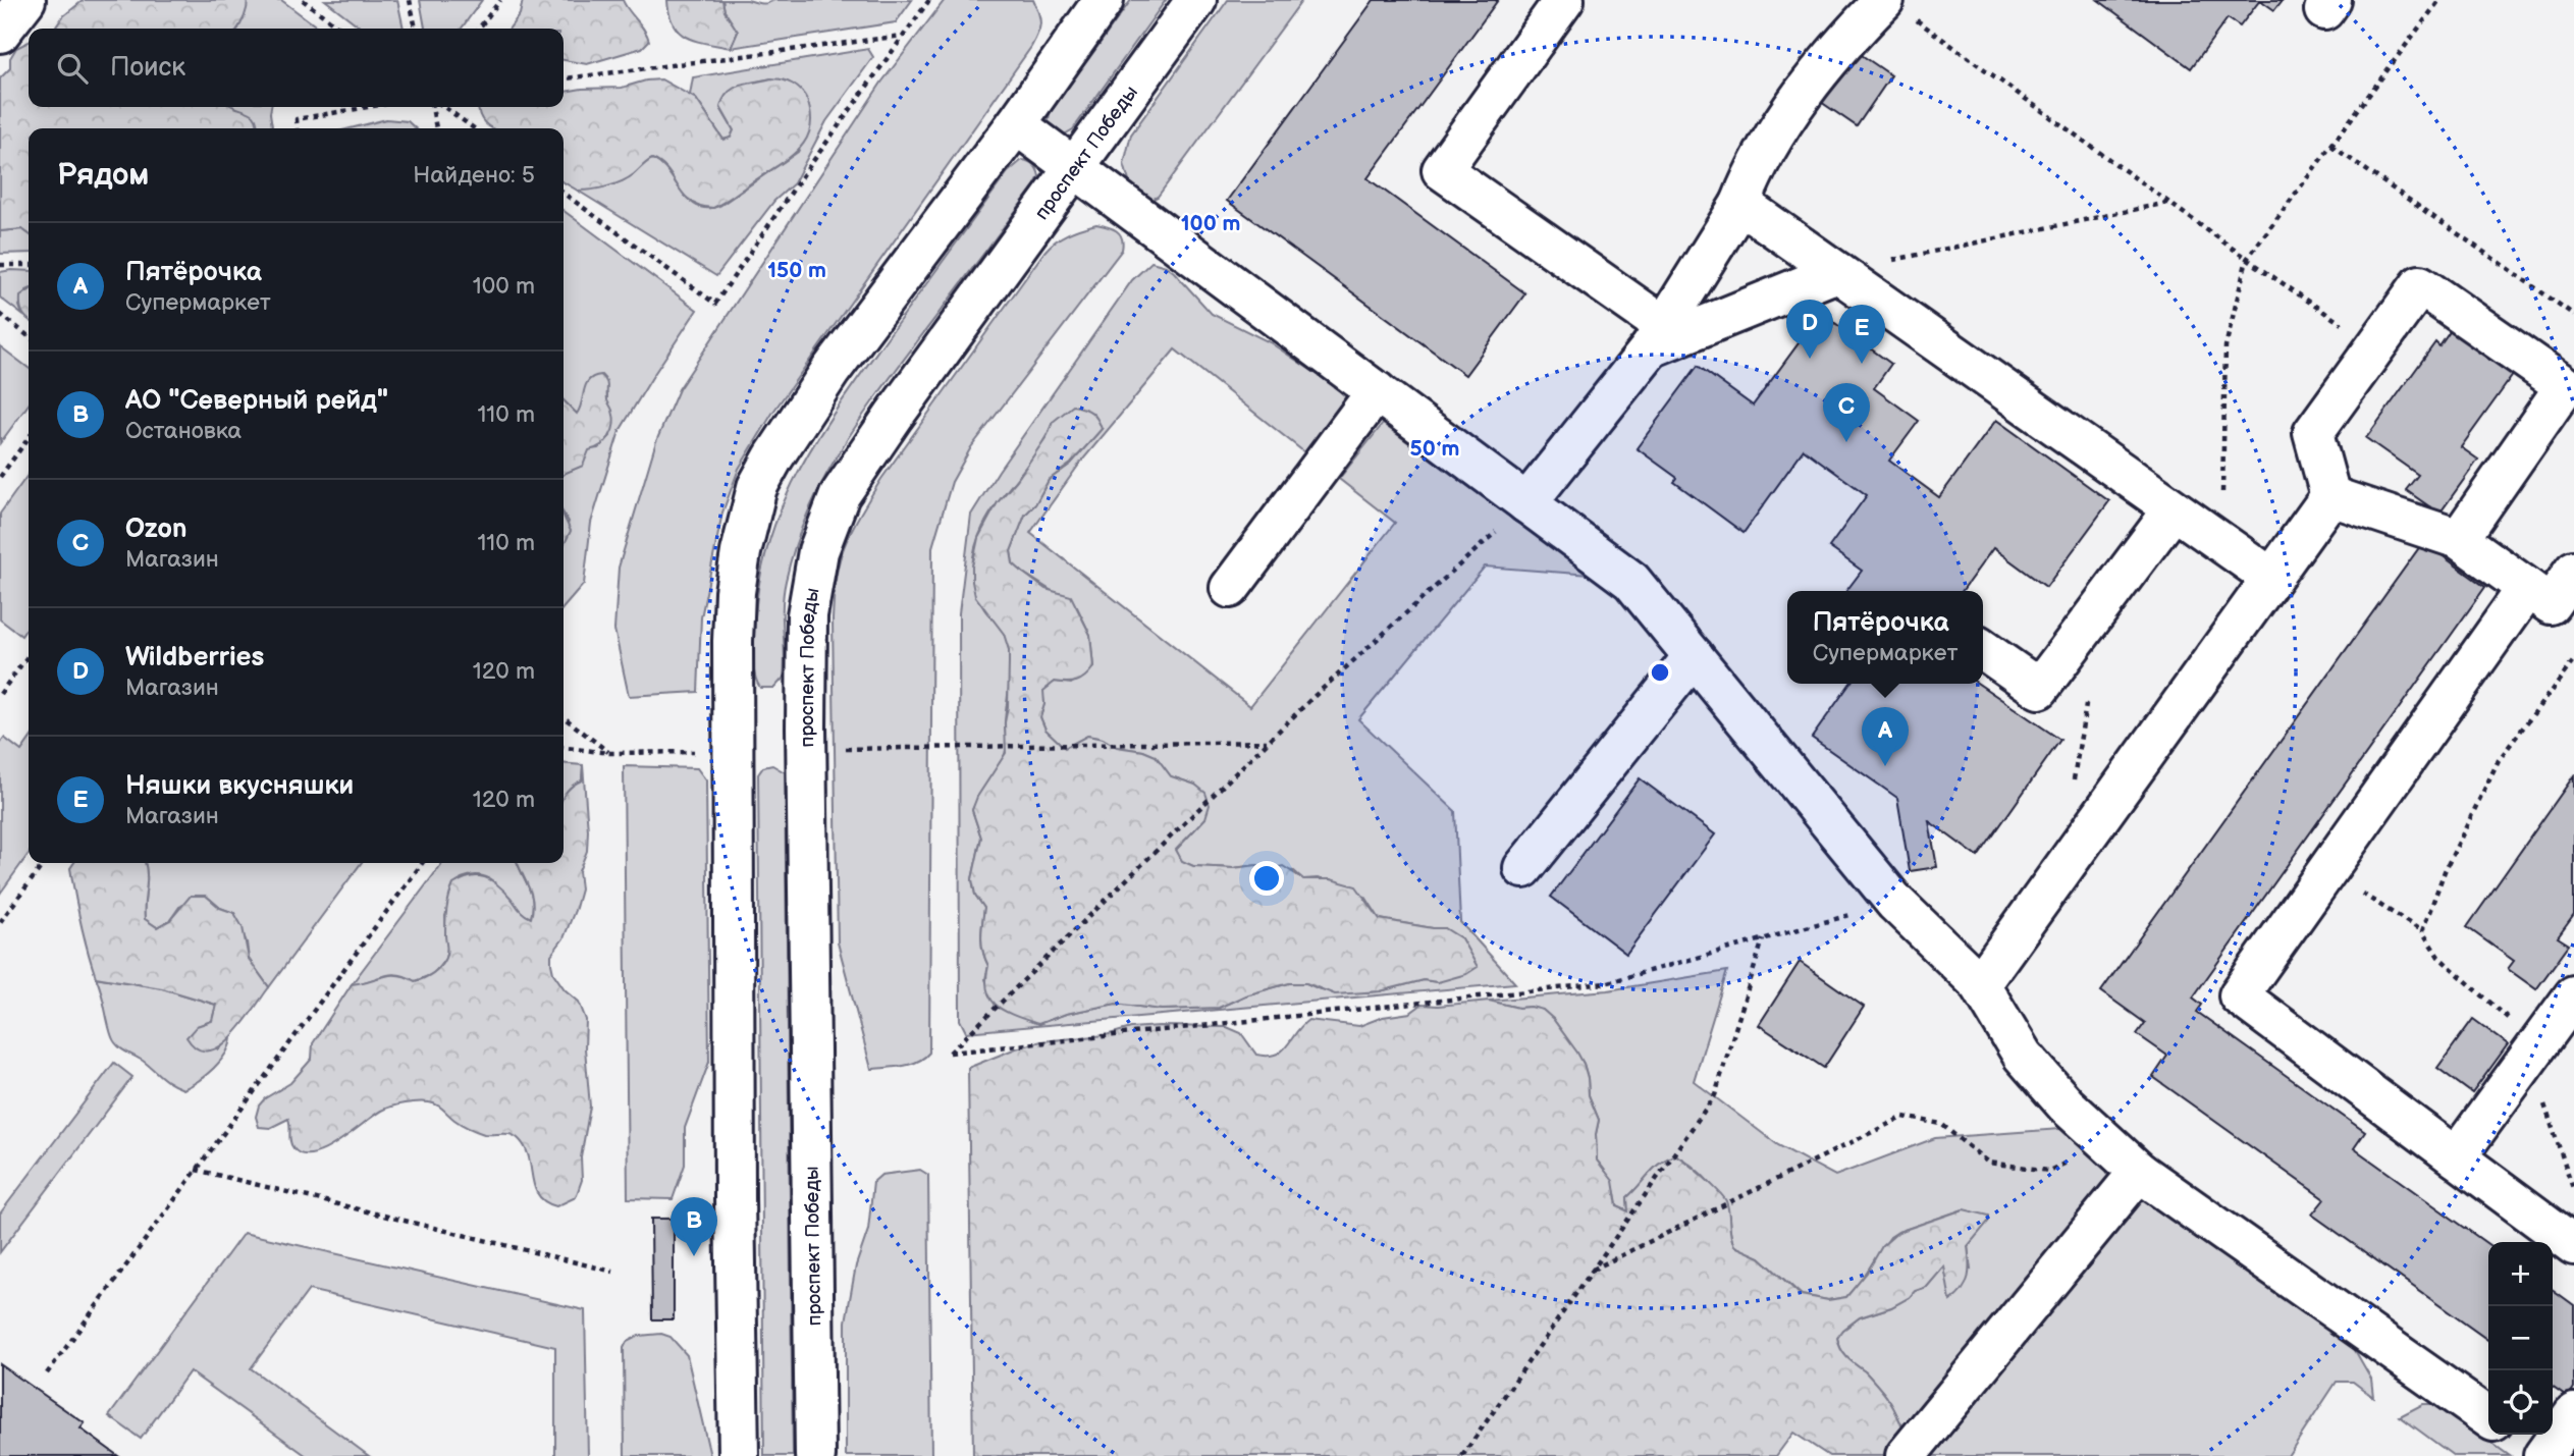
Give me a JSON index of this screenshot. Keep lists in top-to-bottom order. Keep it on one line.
{"streets":{"main road":["проспект Победы"]},"page":{"search":"Поиск","heading":["Рядом","Найдено: 5"],"list":[{"mark":"A","name":"Пятёрочка","note":"Супермаркет","value":"100 m"},{"mark":"B","name":"АО \"Северный рейд\"","note":"Остановка","value":"110 m"},{"mark":"C","name":"Ozon","note":"Магазин","value":"110 m"},{"mark":"D","name":"Wildberries","note":"Магазин","value":"120 m"},{"mark":"E","name":"Няшки вкусняшки","note":"Магазин","value":"120 m"}],"pins":["D","E","C","A","B"],"popup":["Пятёрочка","Супермаркет"],"map_buttons":["+","−"]},"rings":["100 m","150 m","50 m"]}
